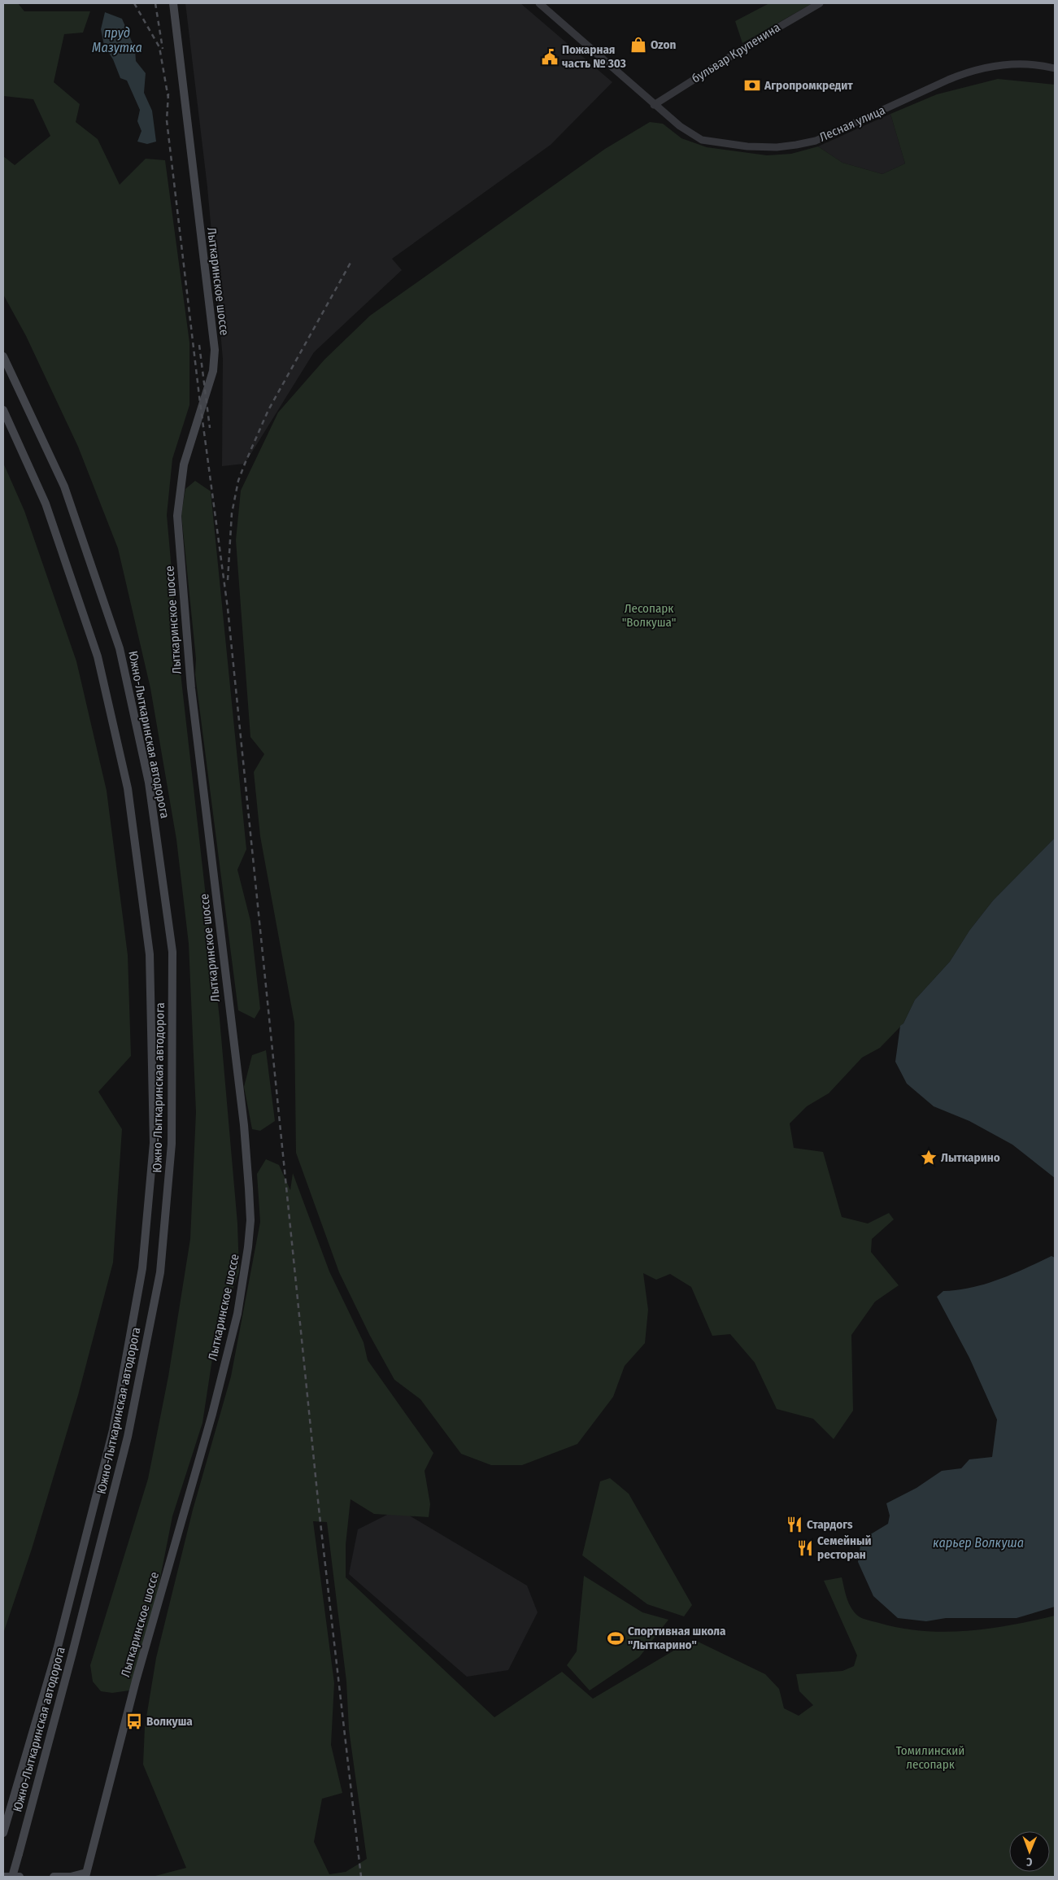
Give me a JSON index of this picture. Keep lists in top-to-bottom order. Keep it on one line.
{"streets":{"main road":["Лыткаринское шоссе","Южно-Лыткаринская автодорога"],"street":["бульвар Крупенина","Лесная улица"]},"crossings":[["бульвар Крупенина","Лесная улица"]],"water":["пруд Мазутка","карьер Волкуша"],"parks":["Лесопарк \"Волкуша\"","Томилинский лесопарк"],"places":{"shop":["Ozon"],"public building":["Пожарная часть № 303"],"bank":["Агропромкредит"],"place":["Лыткарино"],"restaurant":["Стардогs","Семейный ресторан"],"sports":["Спортивная школа \"Лыткарино\""],"bus stop":["Волкуша"]},"north":"bottom"}
